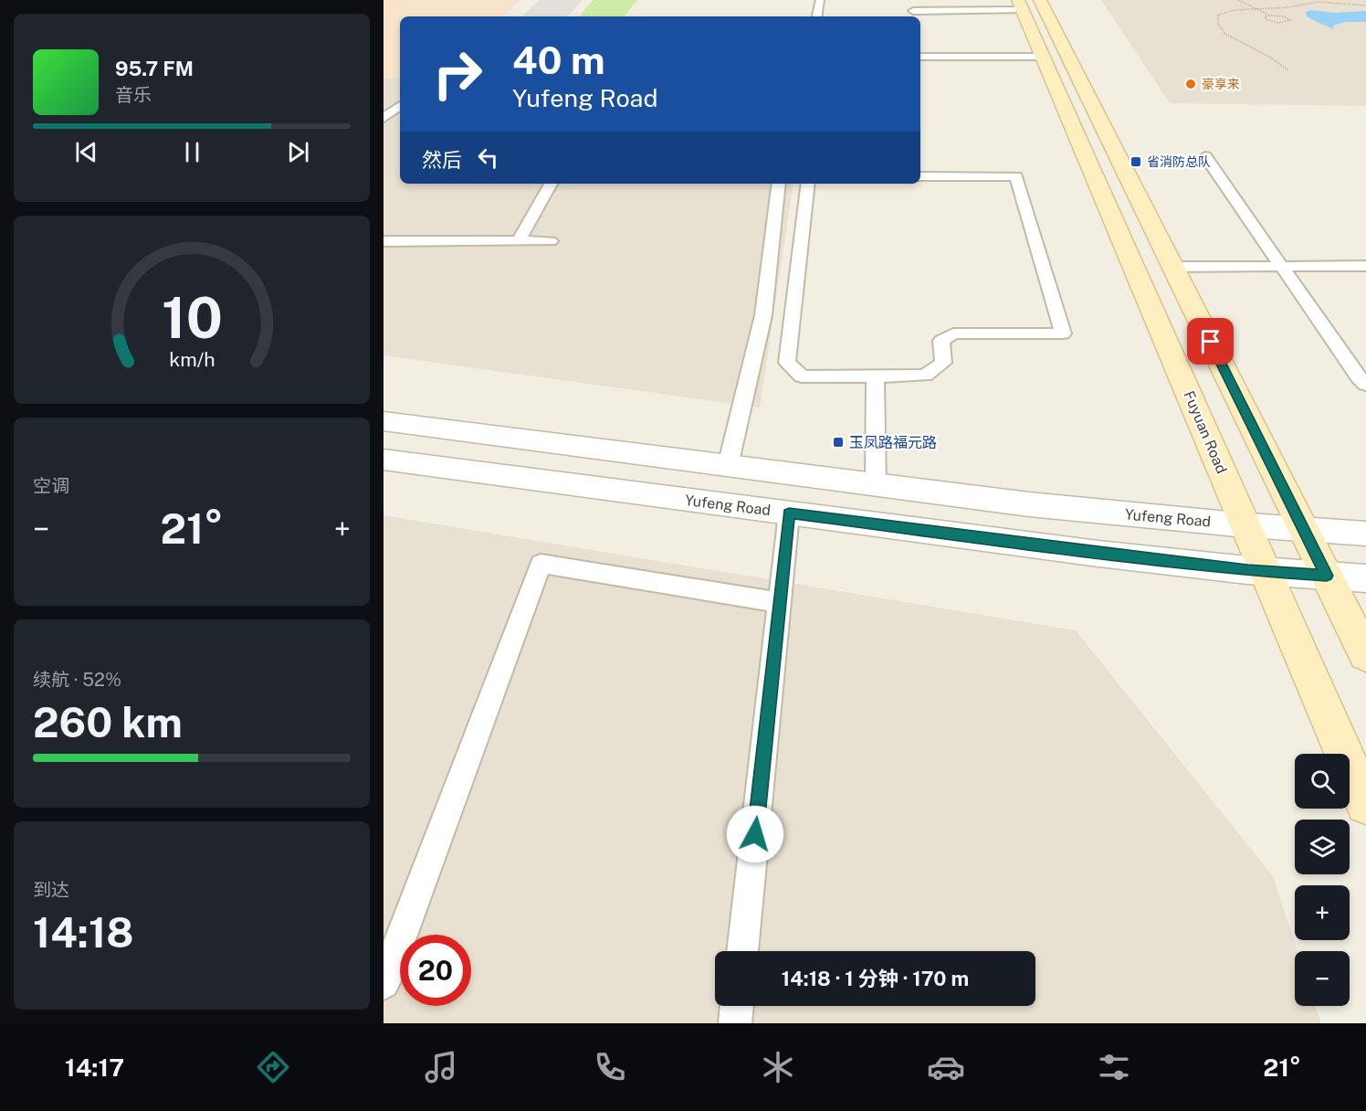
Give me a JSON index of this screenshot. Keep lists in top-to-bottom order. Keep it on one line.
{"streets":{"main road":["Fuyuan Road"],"street":["Yufeng Road"]},"crossings":[["Fuyuan Road","Yufeng Road"]],"places":{"other":["豪享来"],"transit":["省消防总队","玉凤路福元路"]},"page":{"turn":["40 m","Yufeng Road"],"song":["95.7 FM","音乐"],"then":"然后","tile":["空调",["续航 · 52%","260 km"],["到达","14:18"]],"heat":["−","21°","+"],"map_buttons":["+","−"],"limit":"20","trip":"14:18 · 1 分钟 · 170 m","tabs":["14:17","21°"],"gauge":["10","km/h"]}}
